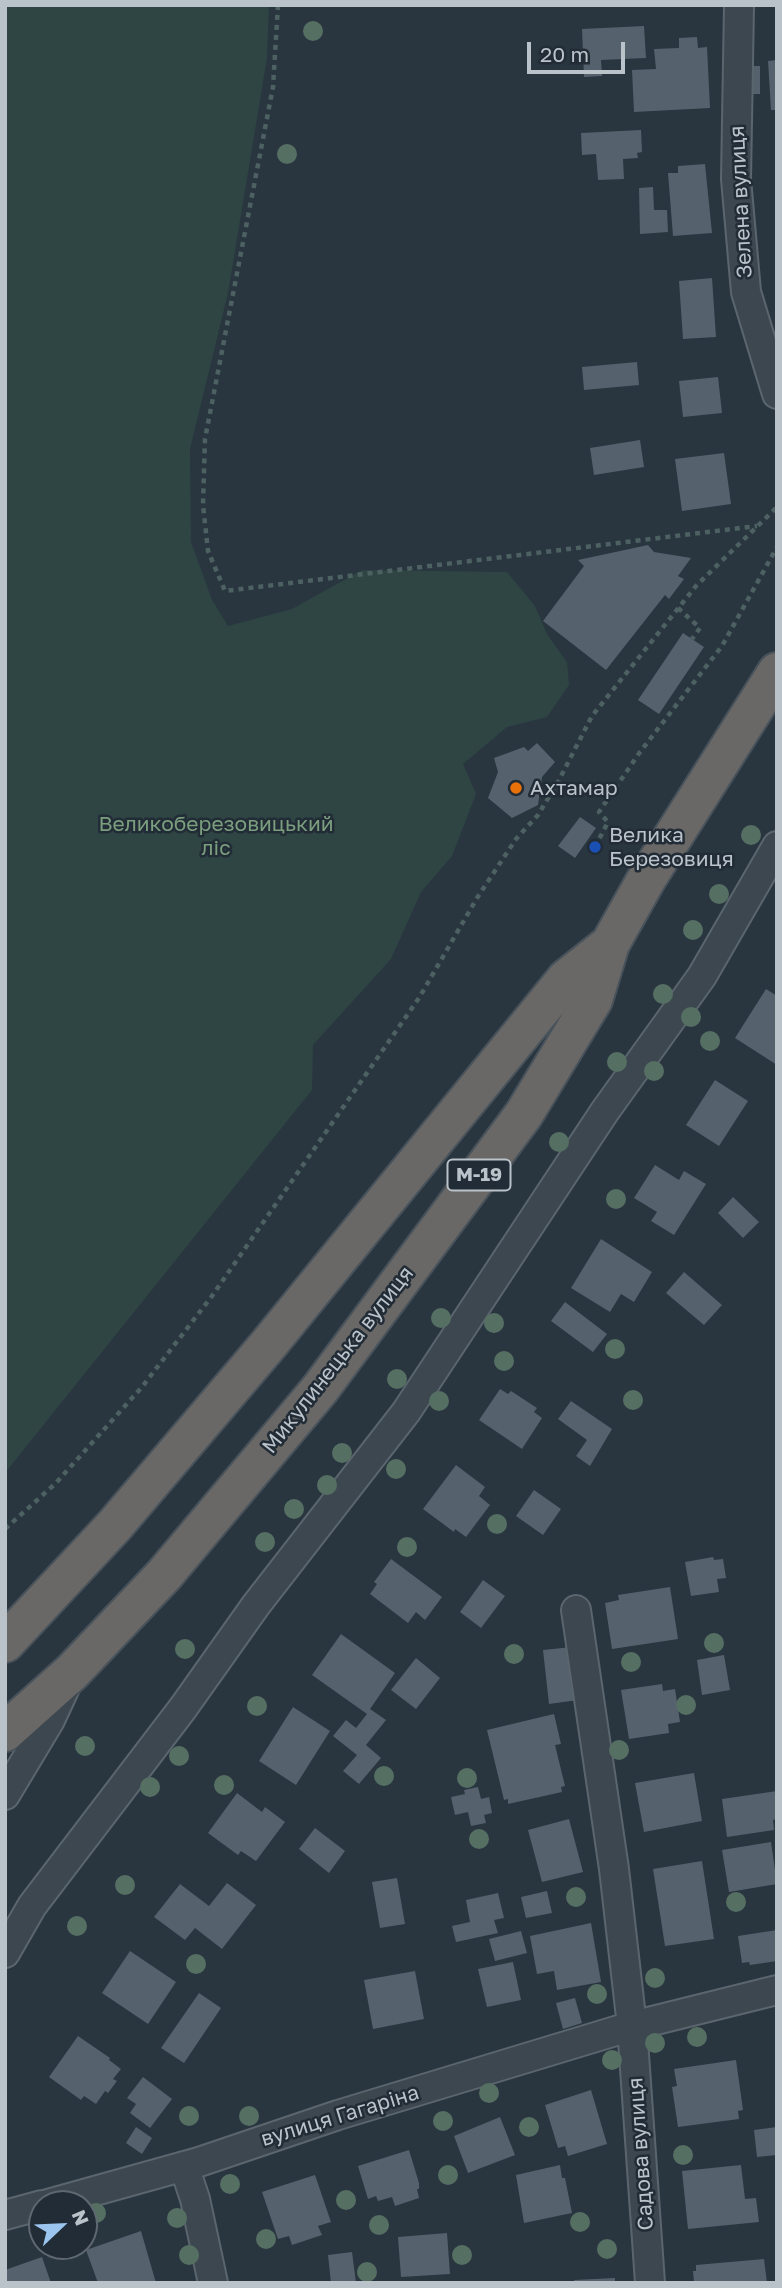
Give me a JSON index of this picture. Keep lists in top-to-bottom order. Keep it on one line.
{"streets":{"highway":["М-19","Микулинецька вулиця"],"street":["Зелена вулиця","вулиця Гагаріна","Садова вулиця"]},"crossings":[["вулиця Гагаріна","Садова вулиця"]],"parks":["Великоберезовицький ліс"],"places":["Ахтамар","Велика Березовиця"],"scale_bar":"20 m","north":"top right"}
